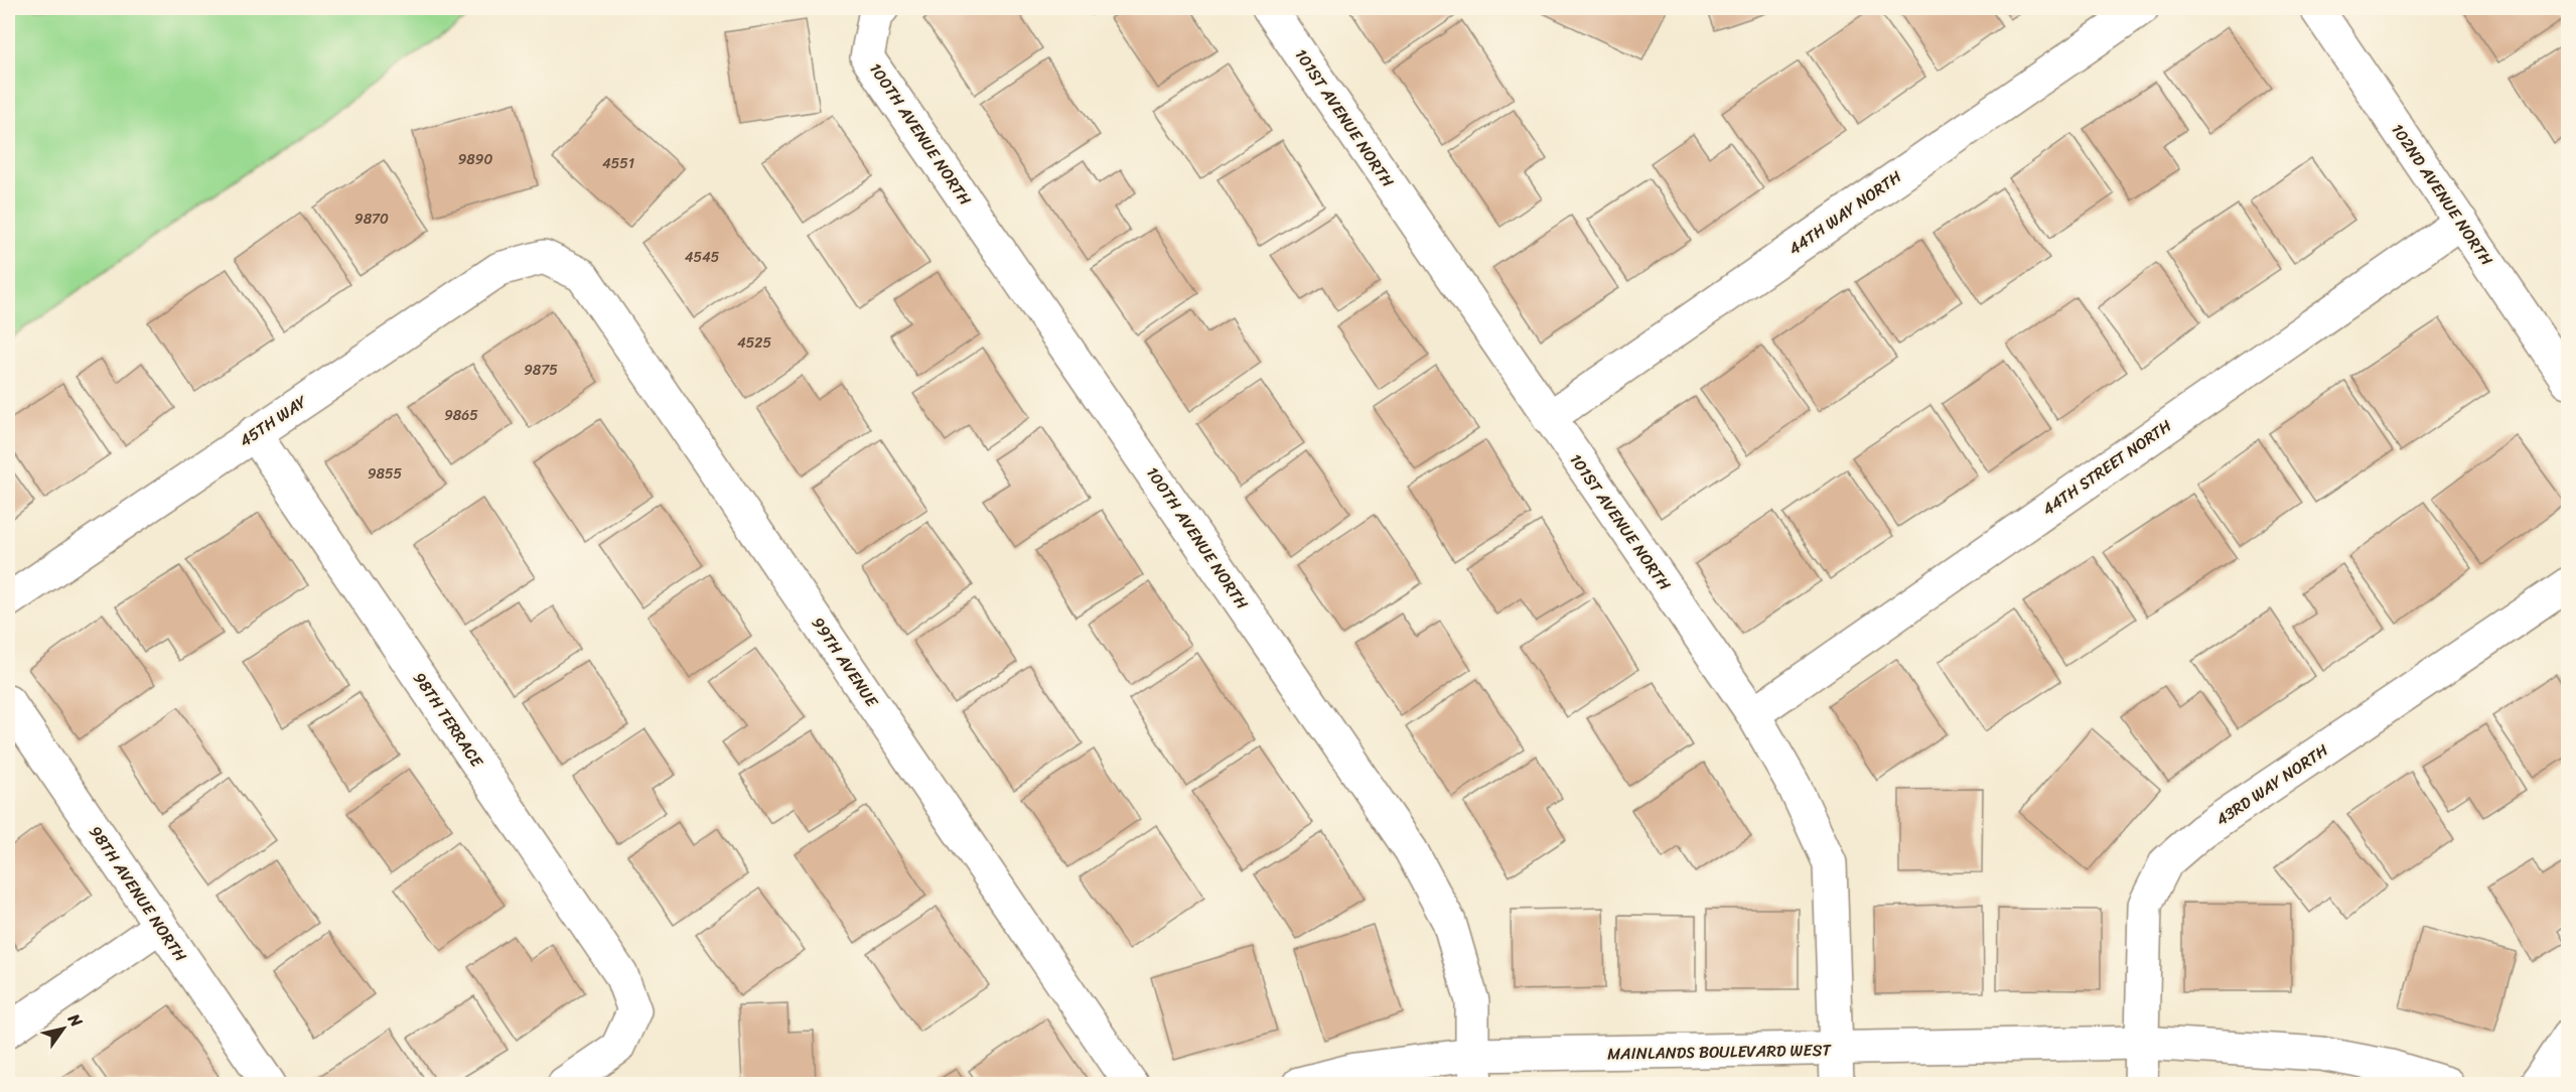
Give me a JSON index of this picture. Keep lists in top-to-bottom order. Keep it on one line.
{"streets":{"street":["101ST AVENUE NORTH","100TH AVENUE NORTH","102ND AVENUE NORTH","44TH WAY NORTH","45TH WAY","44TH STREET NORTH","99TH AVENUE","98TH TERRACE","43RD WAY NORTH","98TH AVENUE NORTH","MAINLANDS BOULEVARD WEST"]},"crossings":[["101ST AVENUE NORTH","44TH WAY NORTH"],["101ST AVENUE NORTH","44TH STREET NORTH"],["101ST AVENUE NORTH","MAINLANDS BOULEVARD WEST"],["100TH AVENUE NORTH","MAINLANDS BOULEVARD WEST"],["102ND AVENUE NORTH","44TH STREET NORTH"],["45TH WAY","99TH AVENUE"],["45TH WAY","98TH TERRACE"],["43RD WAY NORTH","MAINLANDS BOULEVARD WEST"]],"house_numbers":["9890","4551","9870","4545","4525","9875","9865","9855"],"north":"top right"}
